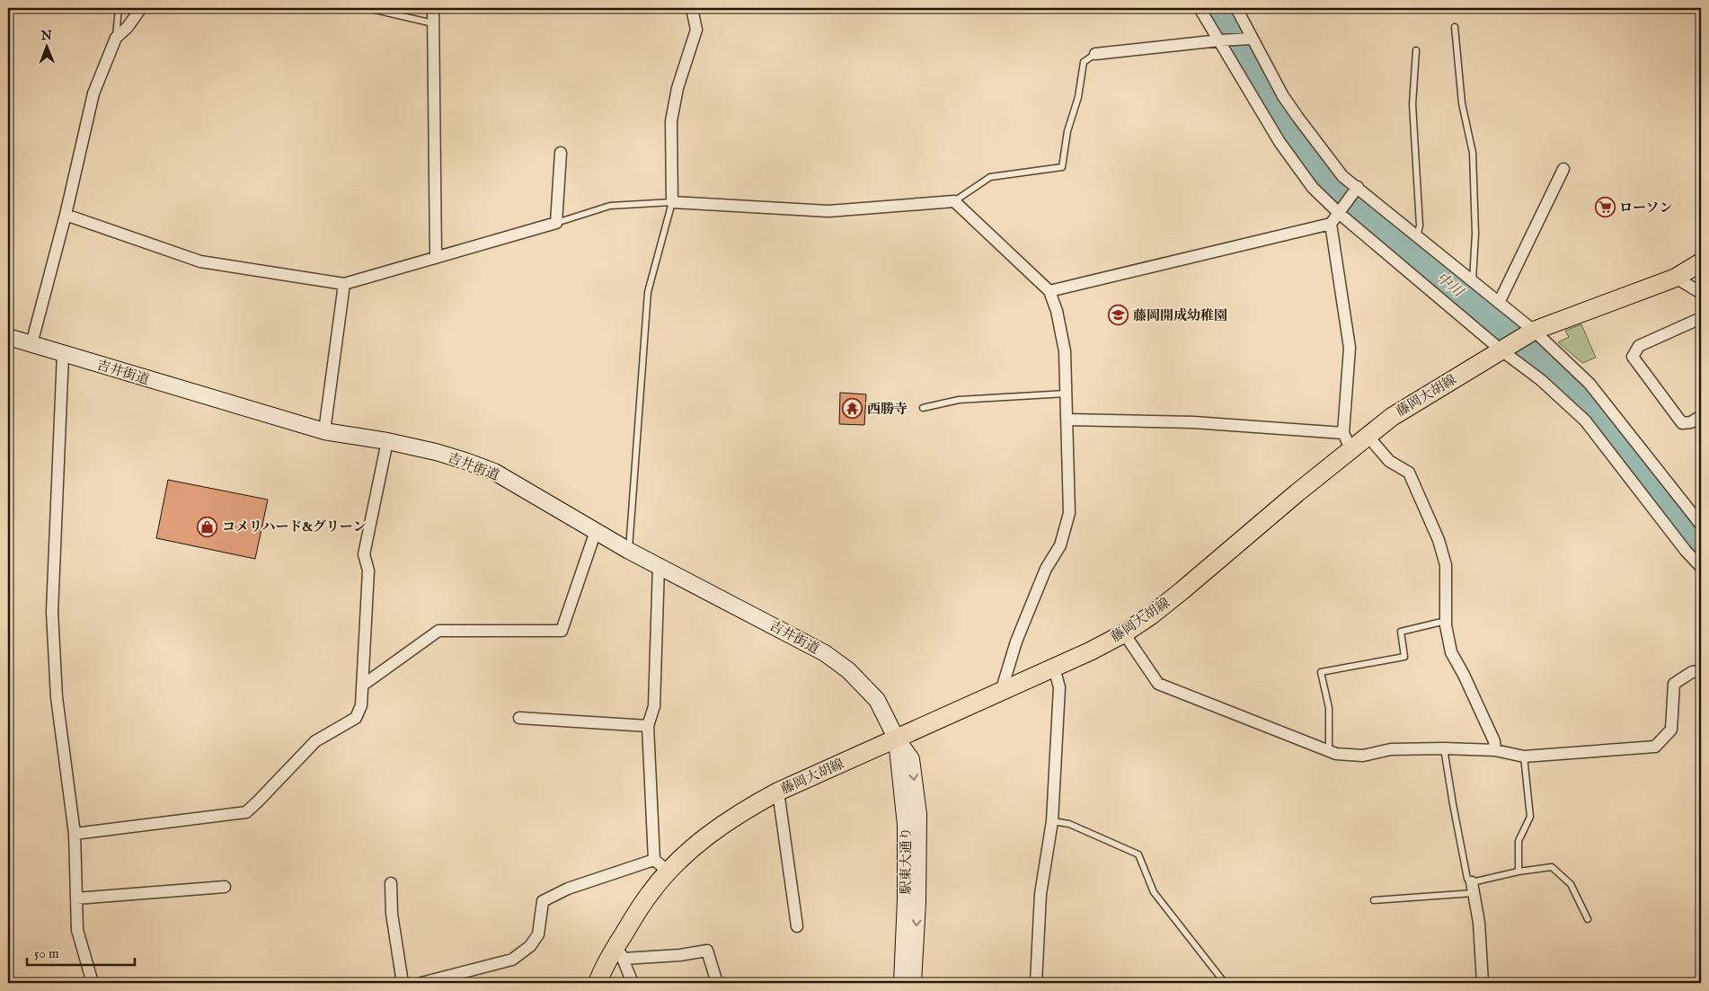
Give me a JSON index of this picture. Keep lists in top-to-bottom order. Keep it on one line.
{"streets":{"main road":["吉井街道","藤岡大胡線","駅東大通り"]},"crossings":[["吉井街道","藤岡大胡線"],["吉井街道","駅東大通り"],["藤岡大胡線","駅東大通り"]],"water":["中川"],"places":{"supermarket":["ローソン"],"school or university":["藤岡開成幼稚園"],"temple":["西勝寺"],"shop":["コメリハード&グリーン"]},"scale_bar":"50 m","north":"top"}
